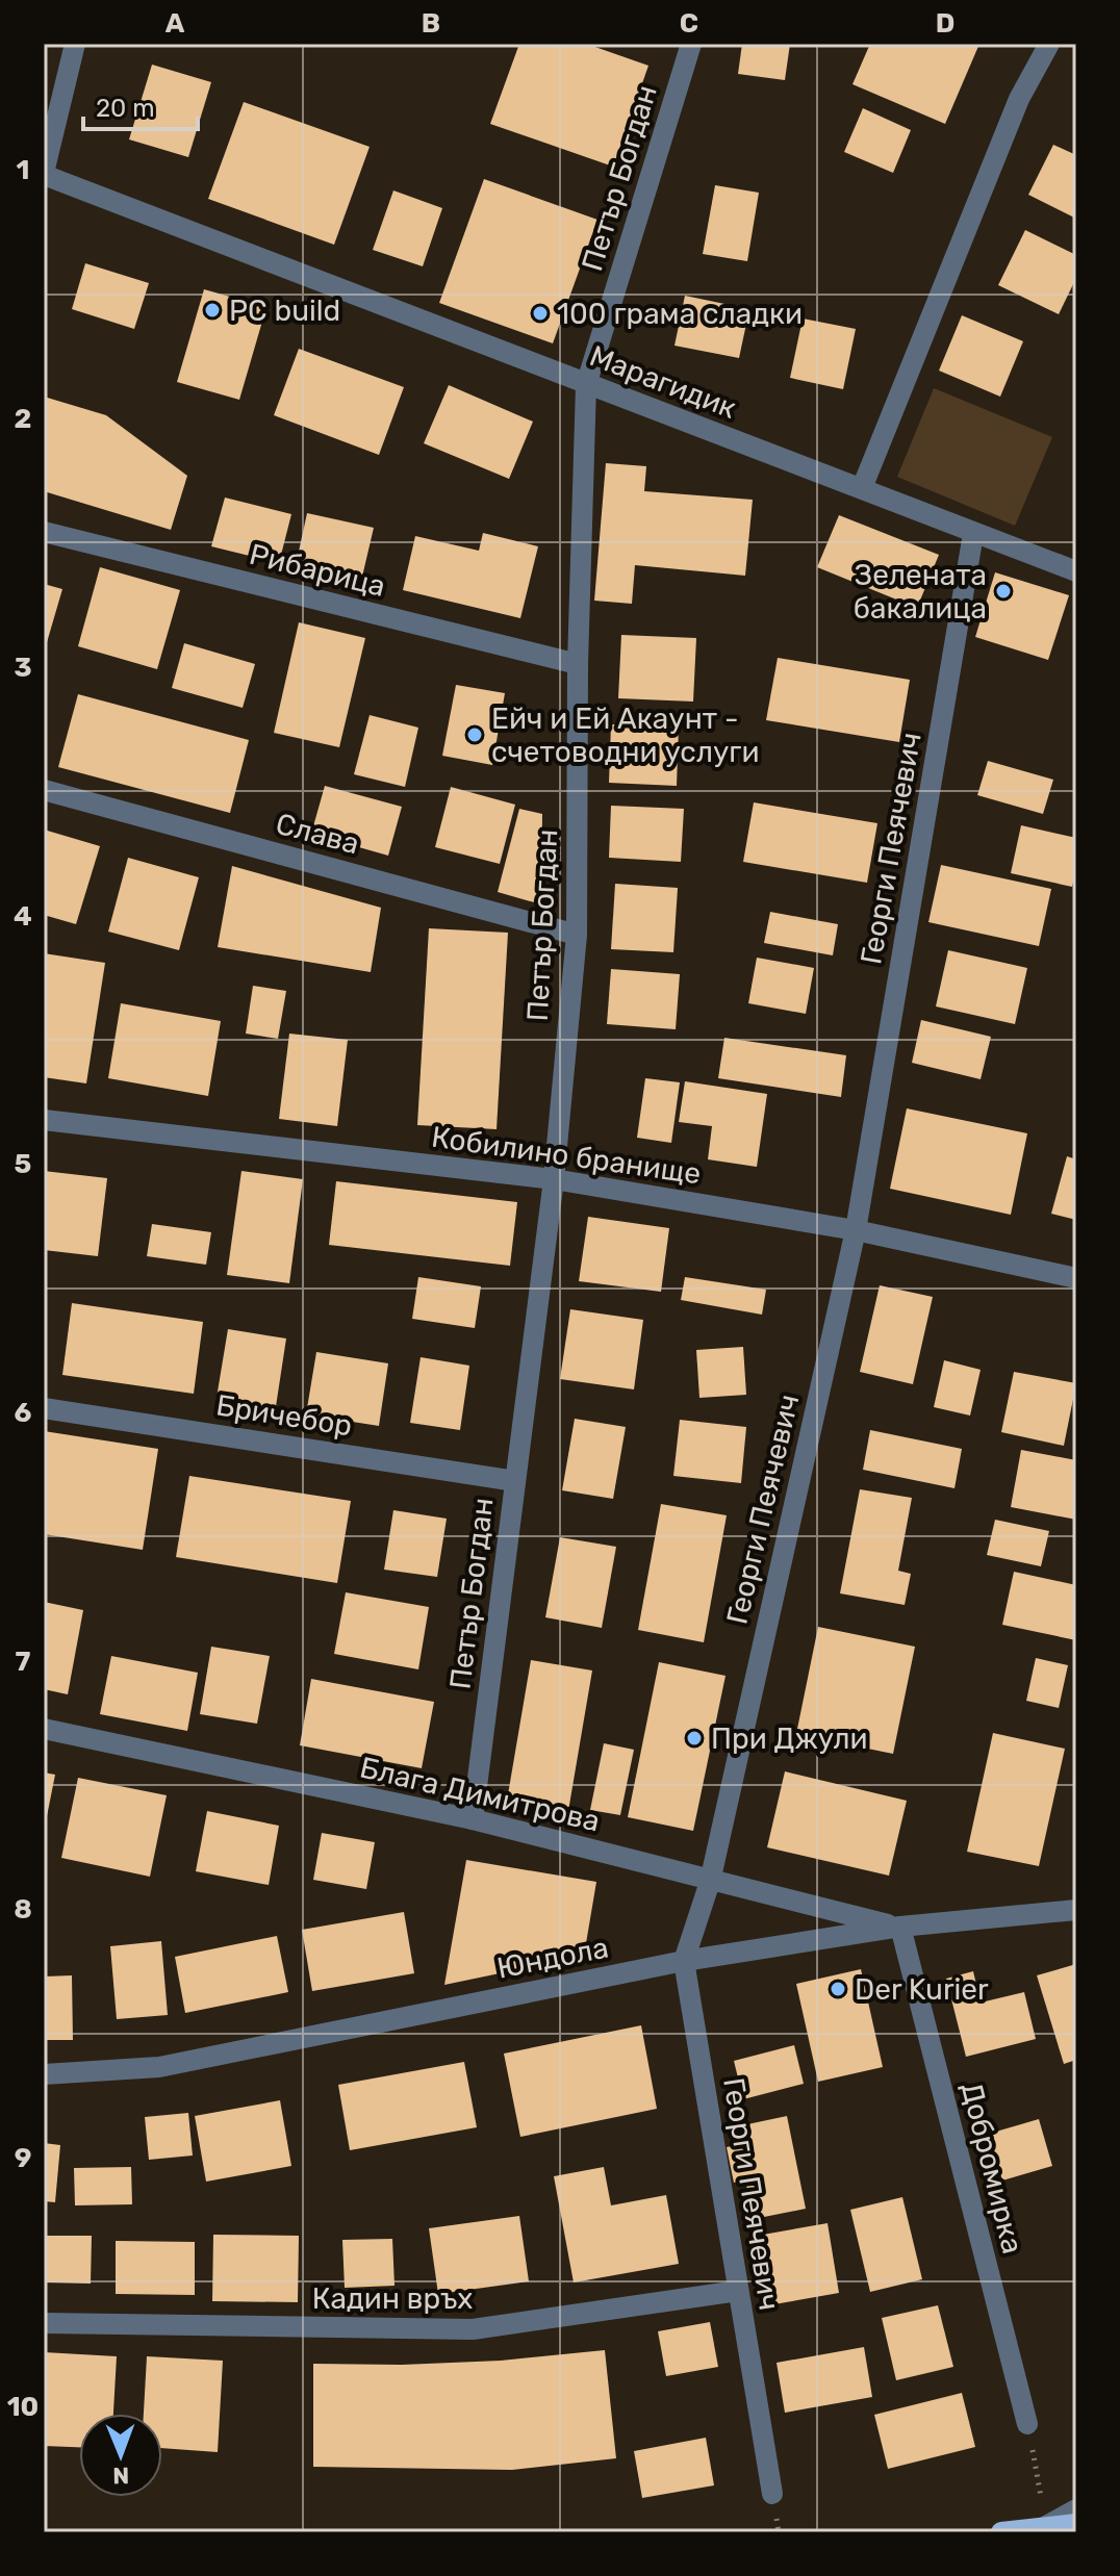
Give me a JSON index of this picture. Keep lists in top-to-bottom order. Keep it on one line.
{"streets":{"street":["Петър Богдан","Марагидик","Рибарица","Слава","Георги Пеячевич","Кобилино бранище","Бричебор","Блага Димитрова","Юндола","Добромирка","Кадин връх"]},"crossings":[["Петър Богдан","Марагидик"],["Петър Богдан","Рибарица"],["Петър Богдан","Слава"],["Петър Богдан","Кобилино бранище"],["Петър Богдан","Бричебор"],["Петър Богдан","Блага Димитрова"],["Марагидик","Георги Пеячевич"],["Георги Пеячевич","Кобилино бранище"],["Георги Пеячевич","Блага Димитрова"],["Георги Пеячевич","Юндола"],["Георги Пеячевич","Кадин връх"],["Блага Димитрова","Юндола"],["Блага Димитрова","Добромирка"],["Юндола","Добромирка"]],"places":["PC build","100 грама сладки","Зелената бакалица","Ейч и Ей Акаунт - счетоводни услуги","При Джули","Der Kurier"],"scale_bar":"20 m","north":"bottom","grid":{"columns":["A","B","C","D"],"rows":["1","2","3","4","5","6","7","8","9","10"]}}
